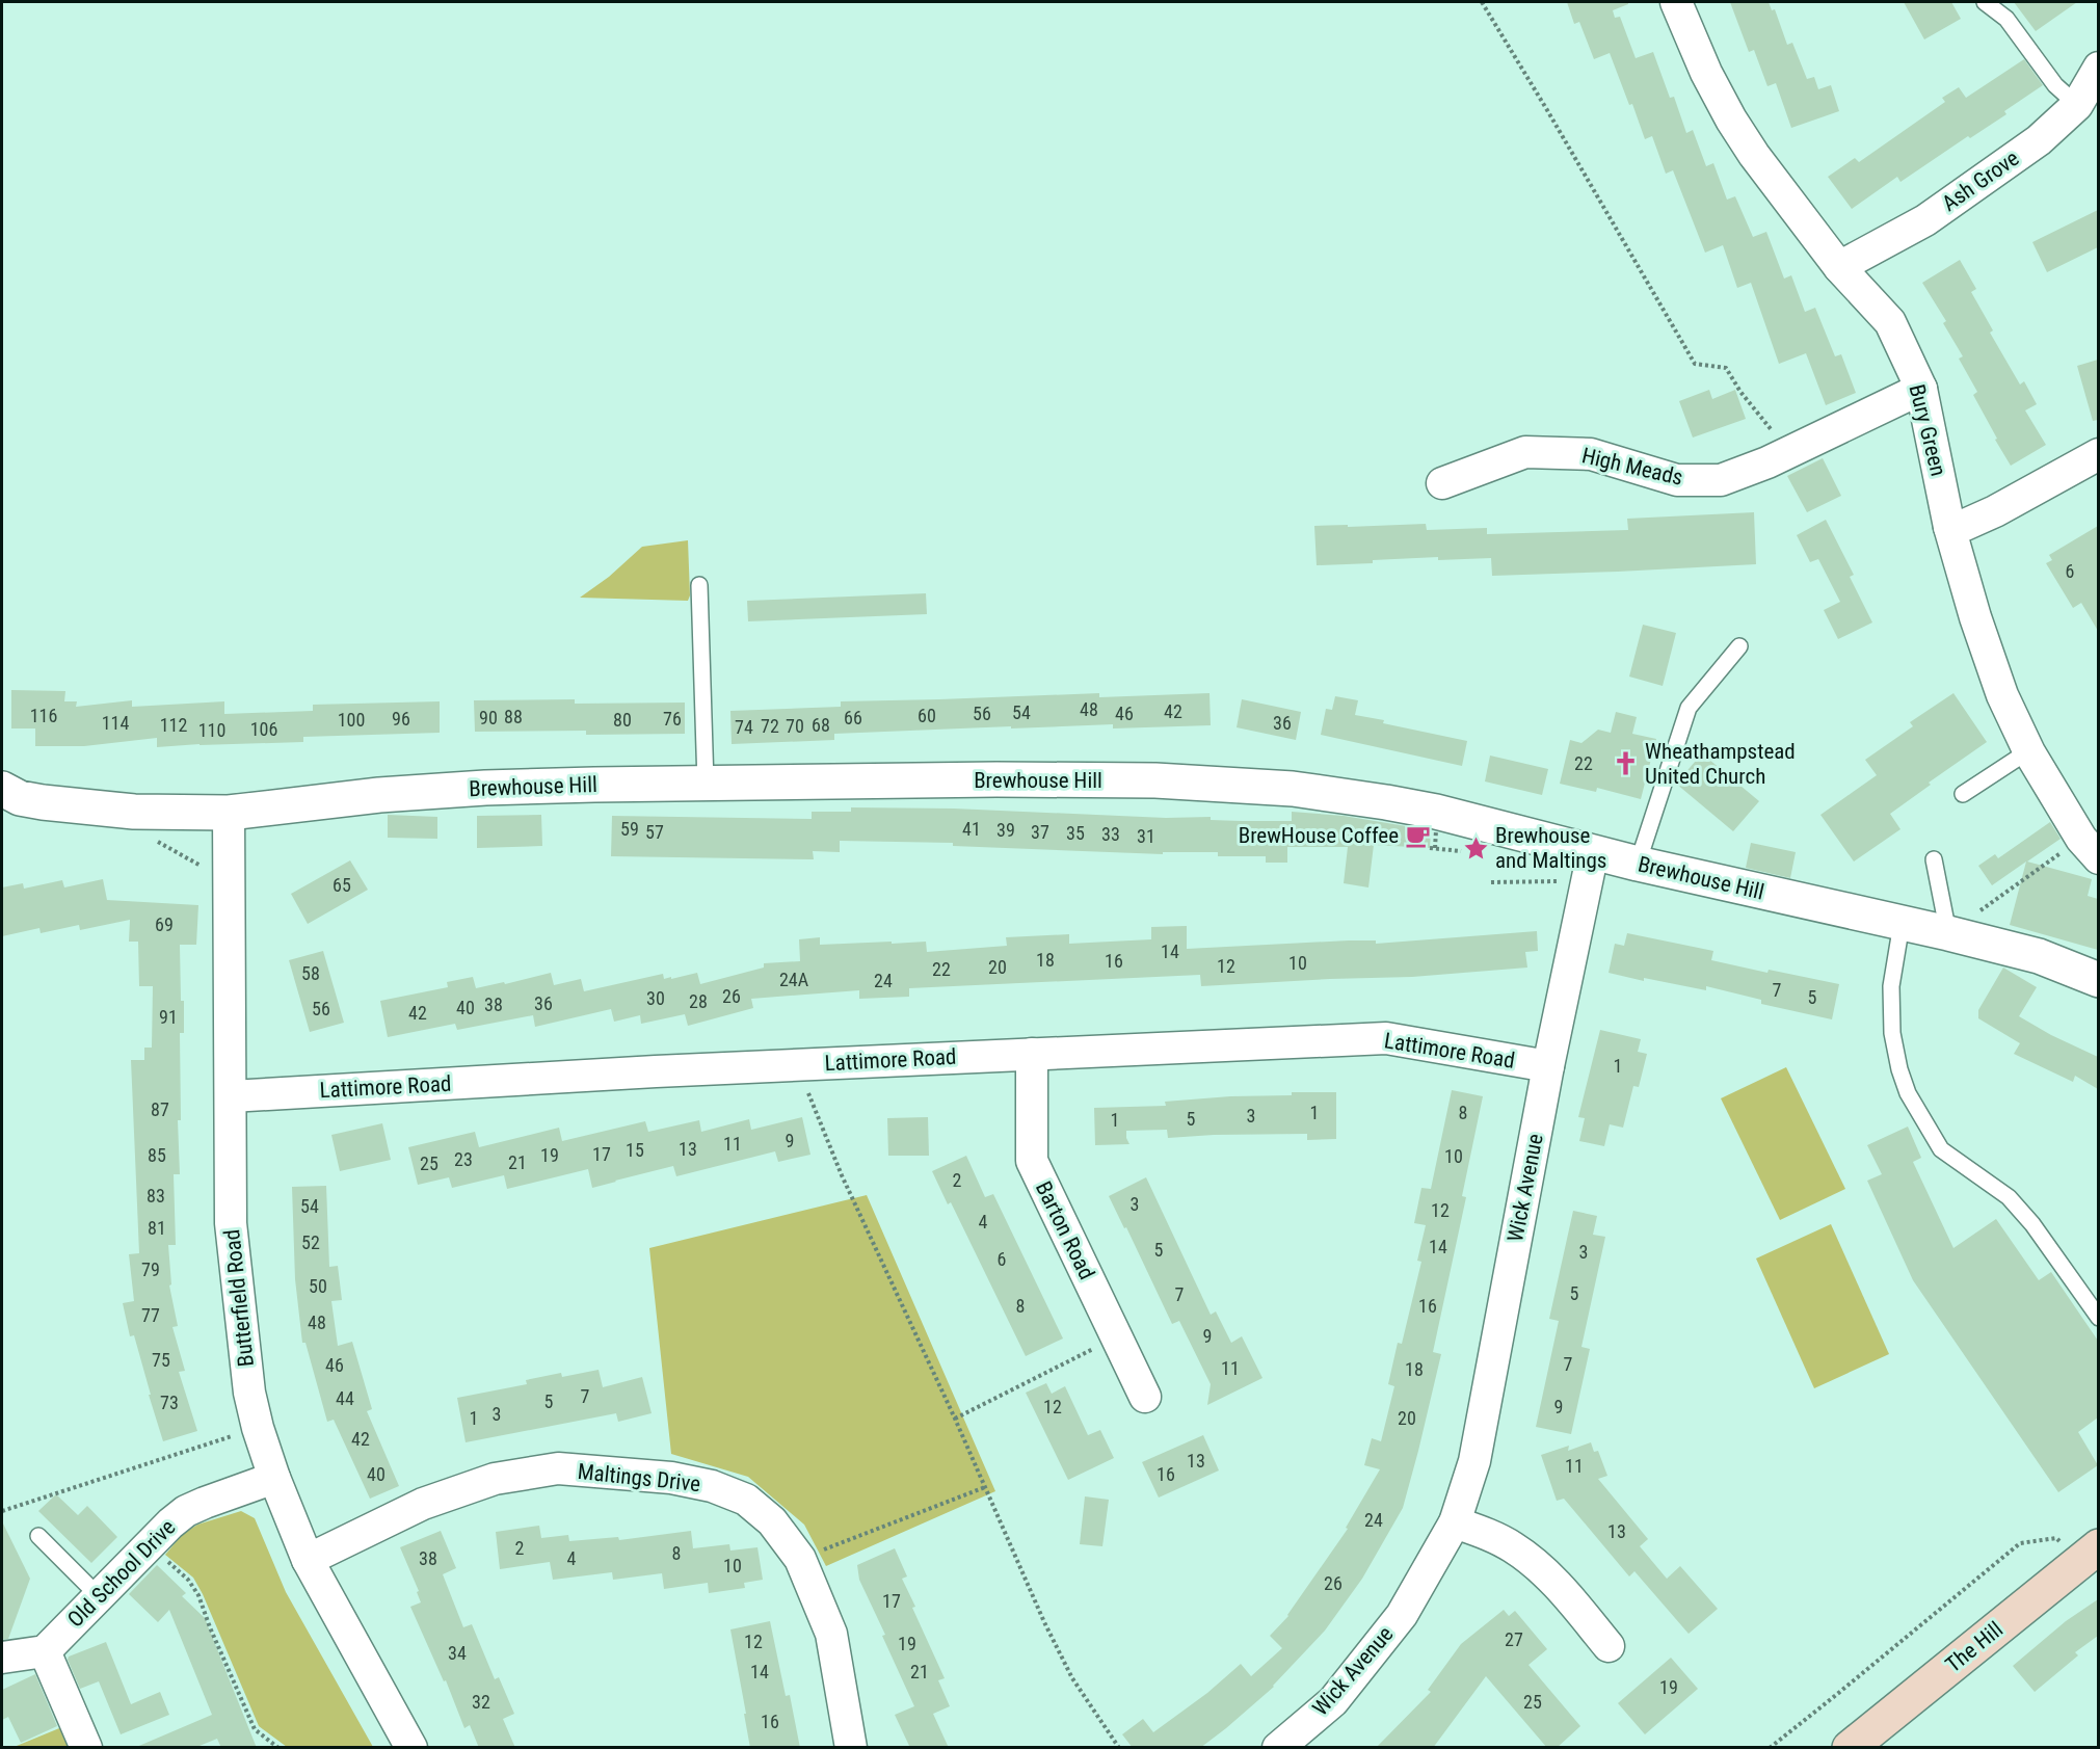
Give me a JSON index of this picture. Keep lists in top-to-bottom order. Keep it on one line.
{"streets":{"main road":["The Hill"],"street":["Ash Grove","Bury Green","High Meads","Brewhouse Hill","Lattimore Road","Wick Avenue","Barton Road","Butterfield Road","Maltings Drive","Old School Drive"]},"crossings":[["Ash Grove","Bury Green"],["Bury Green","High Meads"],["Brewhouse Hill","Wick Avenue"],["Brewhouse Hill","Butterfield Road"],["Lattimore Road","Wick Avenue"],["Lattimore Road","Barton Road"],["Lattimore Road","Butterfield Road"],["Butterfield Road","Maltings Drive"],["Butterfield Road","Old School Drive"]],"places":{"church":["Wheathampstead United Church"],"cafe":["BrewHouse Coffee"],"place":["Brewhouse and Maltings"]},"house_numbers":["6","48","42","54","56","46","116","60","88","90","66","96","76","100","80","114","36","112","68","72","70","74","106","110","22","59","41","39","57","37","35","33","31","65","69","14","18","16","10","12","20","22","58","24A","24","7","26","5","30","28","36","38","40","56","42","91","1","87","1","8","3","5","1","9","11","13","15","17","85","19","10","23","21","25","2","83","3","54","12","4","81","52","14","5","3","6","79","50","5","7","8","16","77","48","9","75","7","46","11","18","7","44","5","73","12","9","3","1","20","42","13","11","40","16","24","13","2","8","38","4","10","26","17","27","12","19","34","14","21","19","32","25","16"]}
